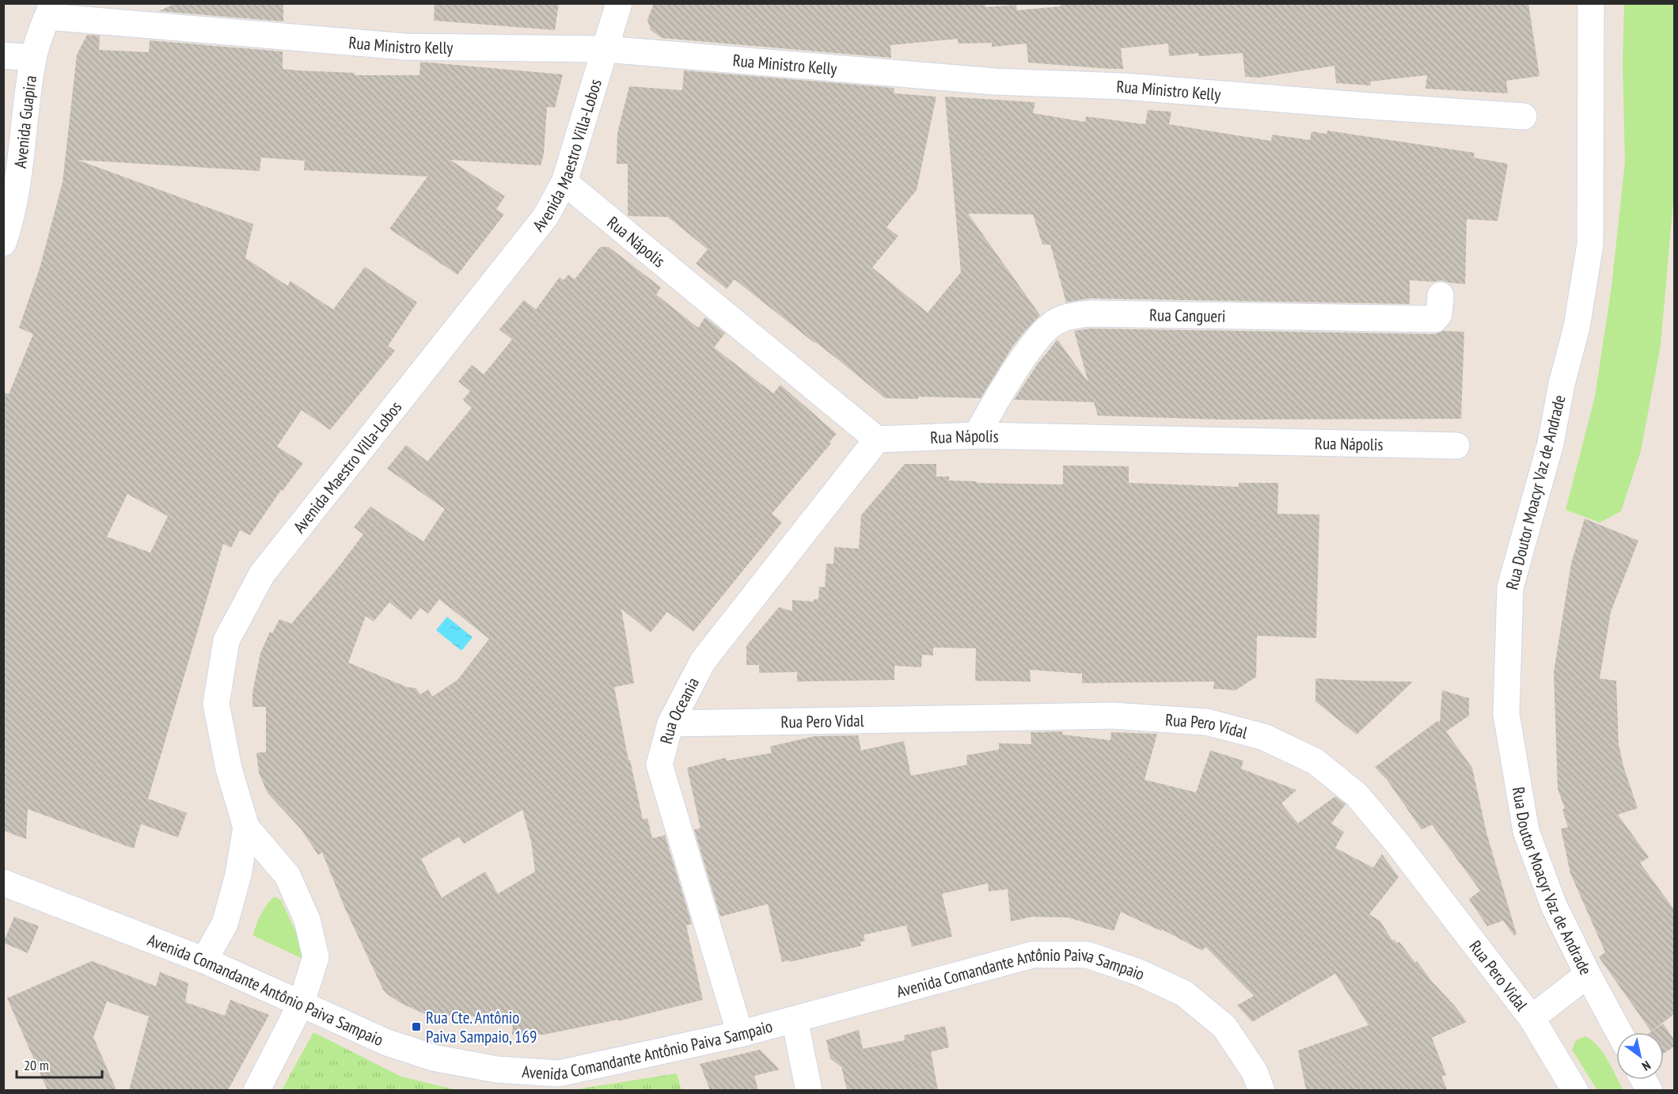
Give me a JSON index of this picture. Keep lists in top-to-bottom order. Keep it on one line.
{"streets":{"street":["Rua Ministro Kelly","Avenida Guapira","Avenida Maestro Villa-Lobos","Rua Nápolis","Rua Cangueri","Rua Doutor Moacyr Vaz de Andrade","Rua Oceania","Rua Pero Vidal","Avenida Comandante Antônio Paiva Sampaio"]},"crossings":[["Rua Ministro Kelly","Avenida Guapira"],["Rua Ministro Kelly","Avenida Maestro Villa-Lobos"],["Avenida Maestro Villa-Lobos","Rua Nápolis"],["Avenida Maestro Villa-Lobos","Avenida Comandante Antônio Paiva Sampaio"],["Rua Nápolis","Rua Cangueri"],["Rua Nápolis","Rua Oceania"],["Rua Oceania","Rua Pero Vidal"],["Rua Oceania","Avenida Comandante Antônio Paiva Sampaio"]],"places":{"transit":["Rua Cte. Antônio Paiva Sampaio, 169"]},"scale_bar":"20 m","north":"bottom right"}
